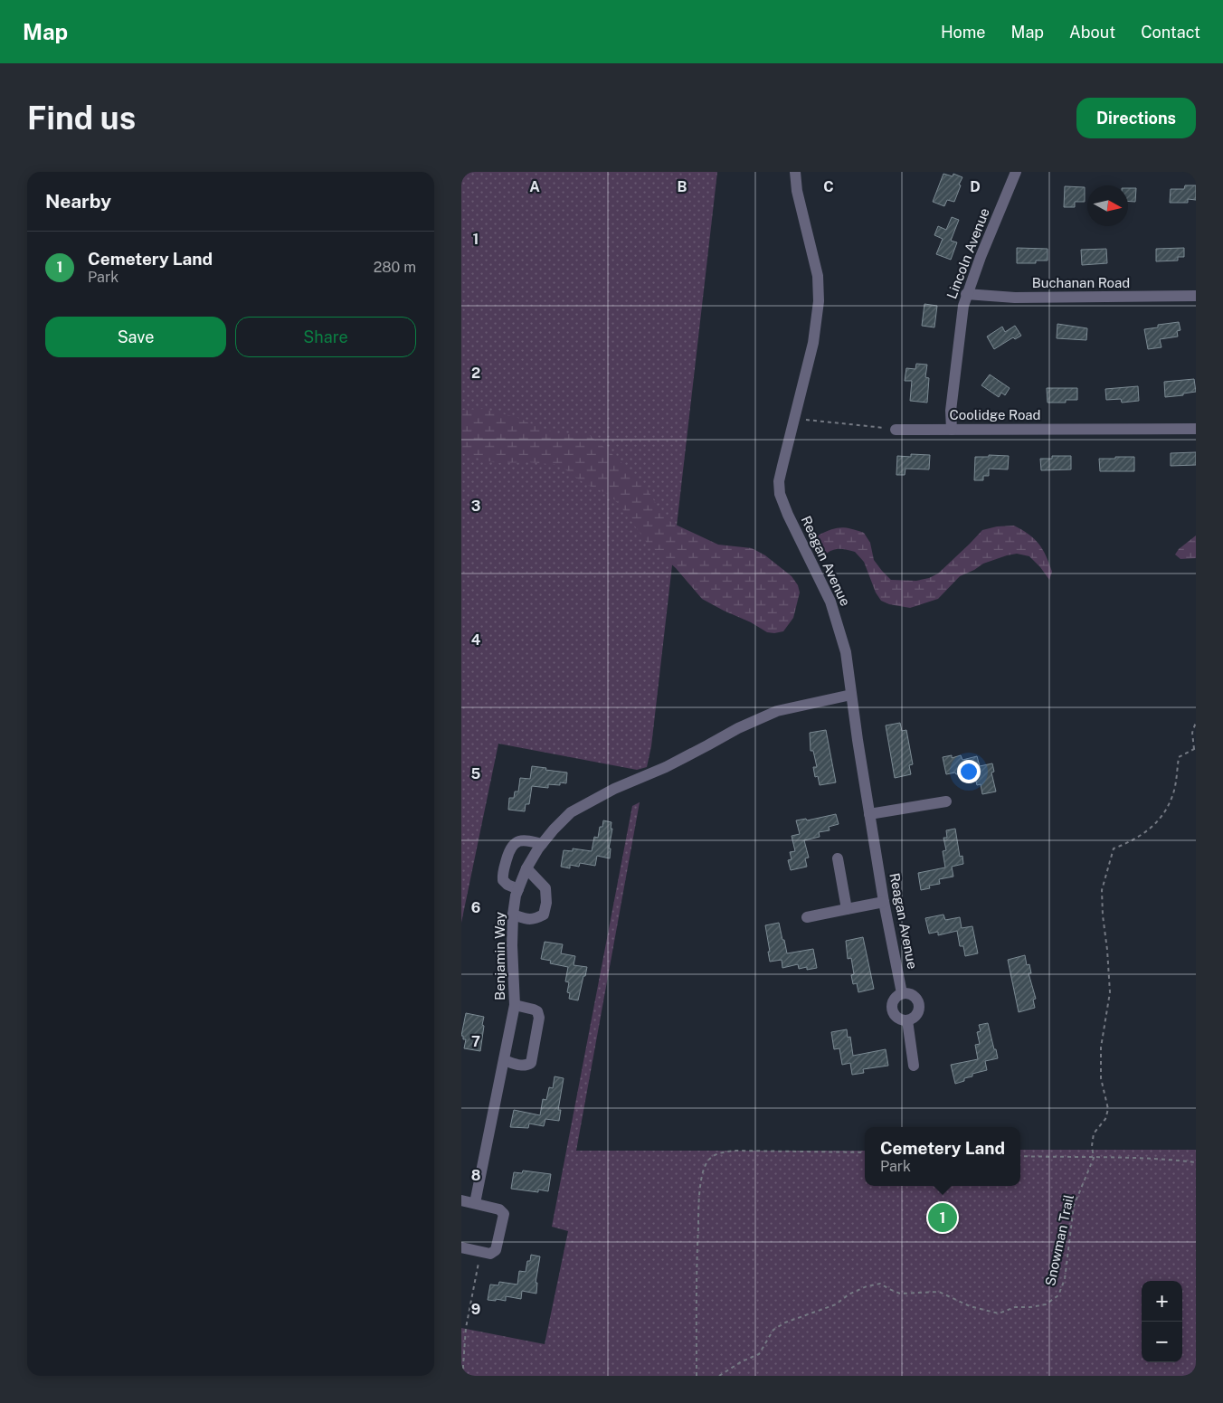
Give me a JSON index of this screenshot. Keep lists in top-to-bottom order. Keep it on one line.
{"streets":{"street":["Lincoln Avenue","Buchanan Road","Coolidge Road","Reagan Avenue","Benjamin Way"],"path":["Snowman Trail"]},"crossings":[["Lincoln Avenue","Buchanan Road"],["Lincoln Avenue","Coolidge Road"],["Reagan Avenue","Benjamin Way"]],"north":"right","page":{"header":"Map","nav":["Home","Map","About","Contact"],"buttons":["Directions",["Save","Share"]],"title":"Find us","heading":"Nearby","list":[{"mark":"1","name":"Cemetery Land","note":"Park","value":"280 m"}],"popup":["Cemetery Land","Park"],"pins":"1","map_buttons":["+","−"]},"grid":{"columns":["A","B","C","D"],"rows":["1","2","3","4","5","6","7","8","9"]}}
